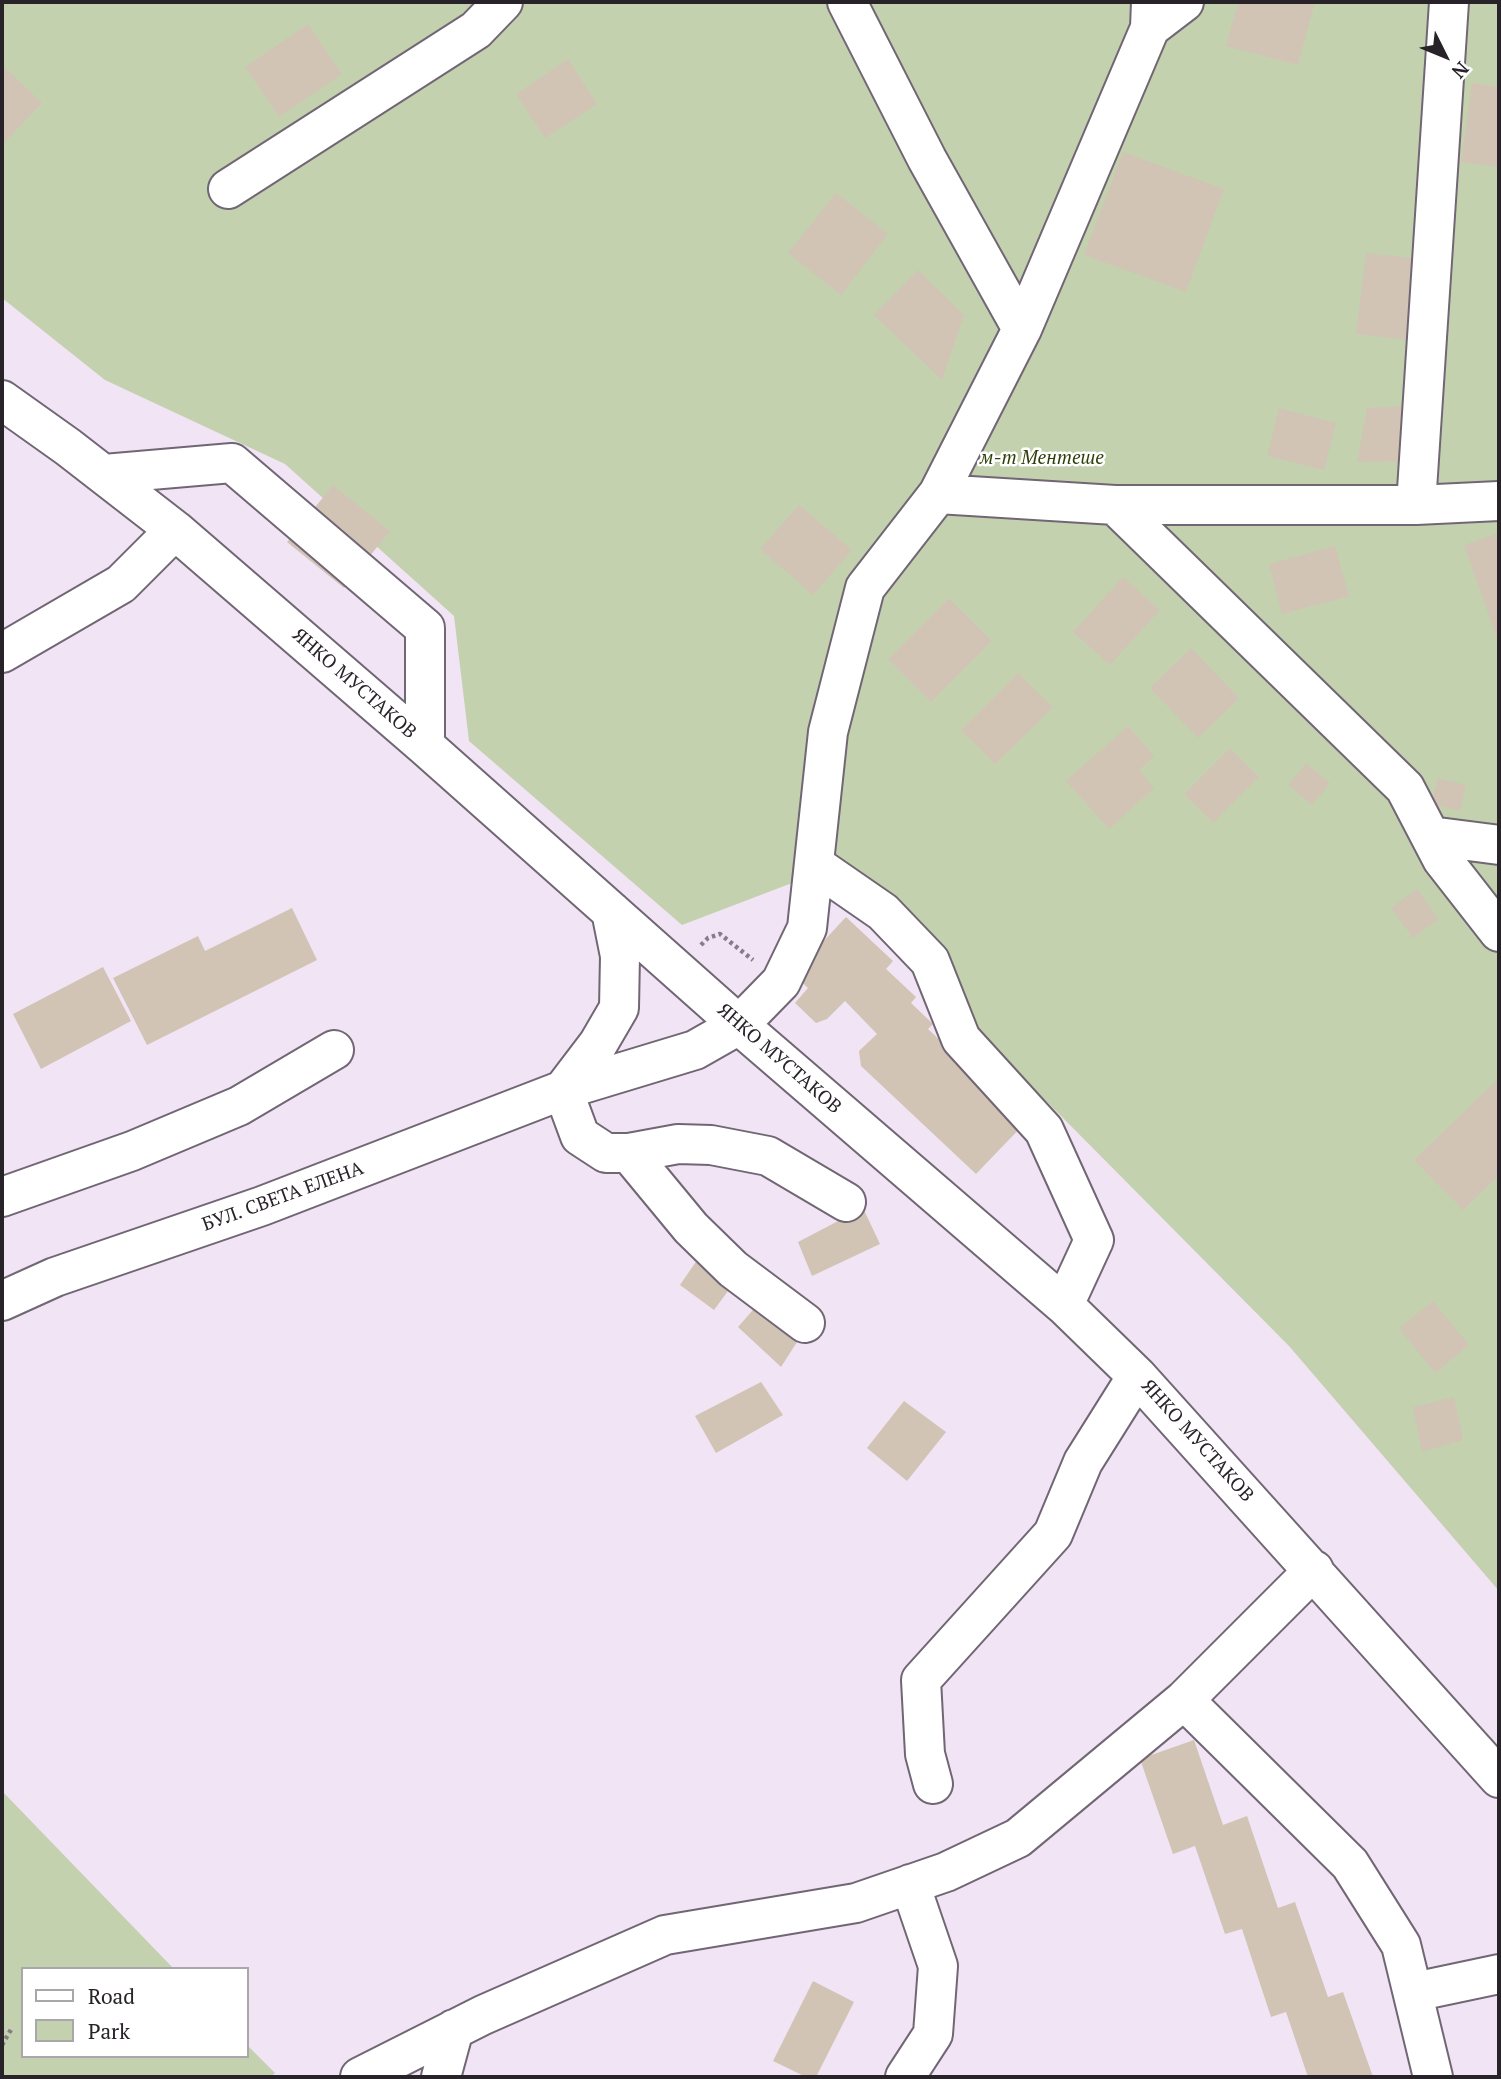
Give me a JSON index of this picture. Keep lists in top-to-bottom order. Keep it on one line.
{"streets":{"street":["ЯНКО МУСТАКОВ","БУЛ. СВЕТА ЕЛЕНА"]},"crossings":[["ЯНКО МУСТАКОВ","БУЛ. СВЕТА ЕЛЕНА"]],"parks":["м-т Ментeше"],"legend":["Road","Park"],"north":"bottom right"}
